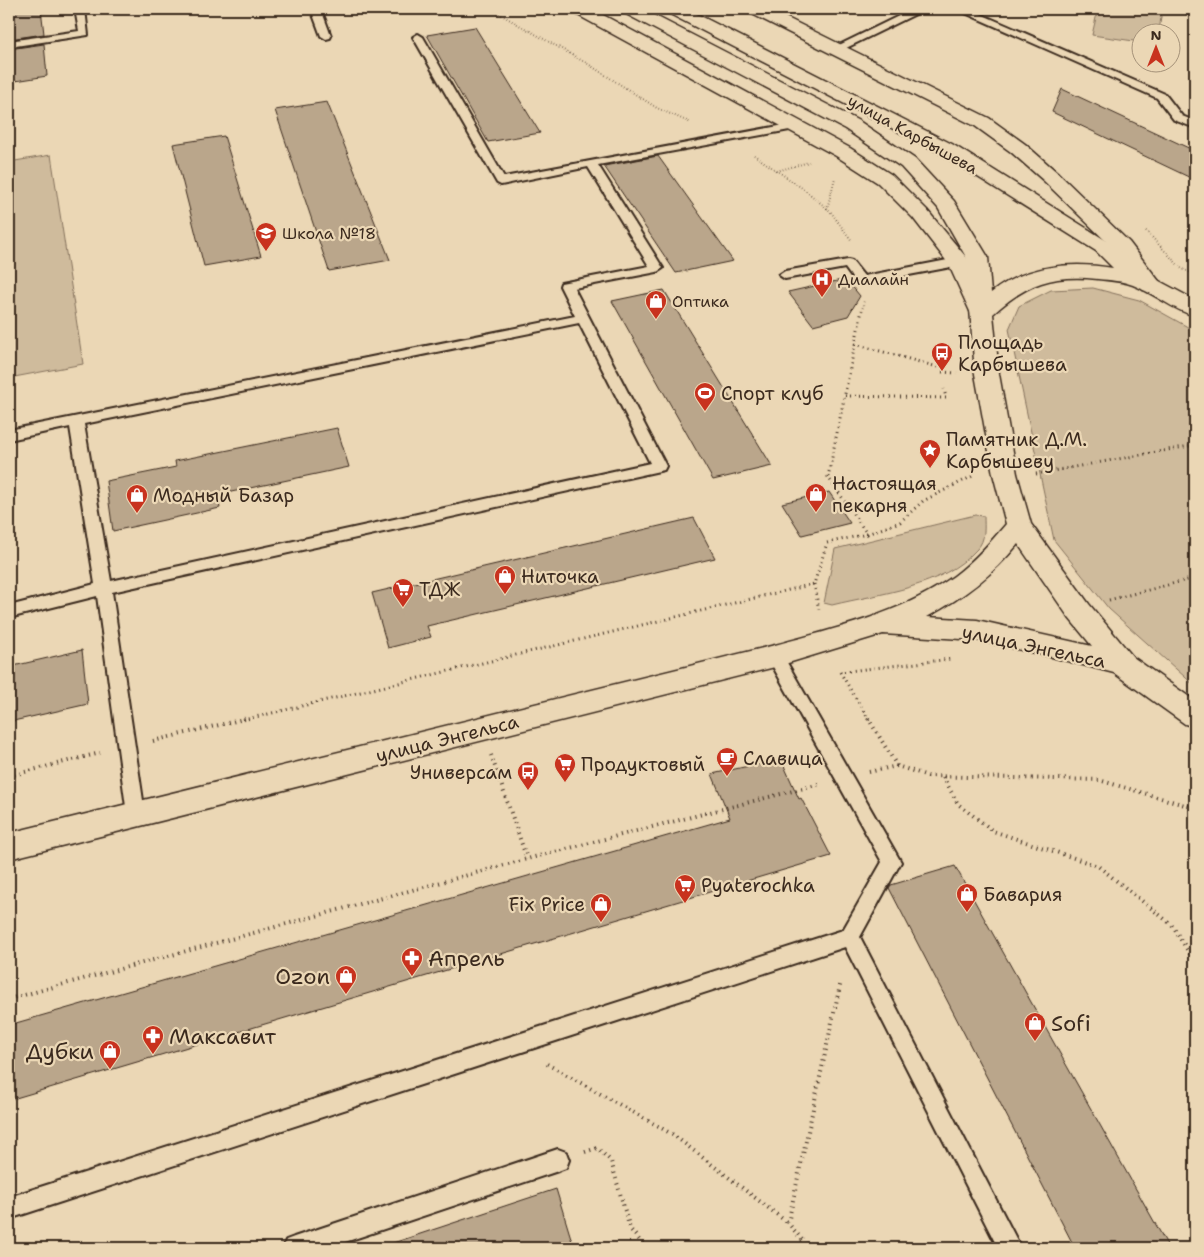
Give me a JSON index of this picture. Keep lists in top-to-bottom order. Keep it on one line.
{"streets":{"street":["улица Карбышева","улица Энгельса"]},"crossings":[["улица Карбышева","улица Энгельса"]],"places":{"school or university":["Школа №18"],"hospital":["Диалайн"],"shop":["Оптика","Настоящая пекарня","Модный Базар","Ниточка","Бавария","Fix Price","Ozon","Sofi","Дубки"],"bus stop":["Площадь Карбышева","Универсам"],"sports":["Спорт клуб"],"place":["Памятник Д.М. Карбышеву"],"supermarket":["ТДЖ","Продуктовый","Pyaterochka"],"cafe":["Славица"],"pharmacy":["Апрель","Максавит"]},"north":"top"}
